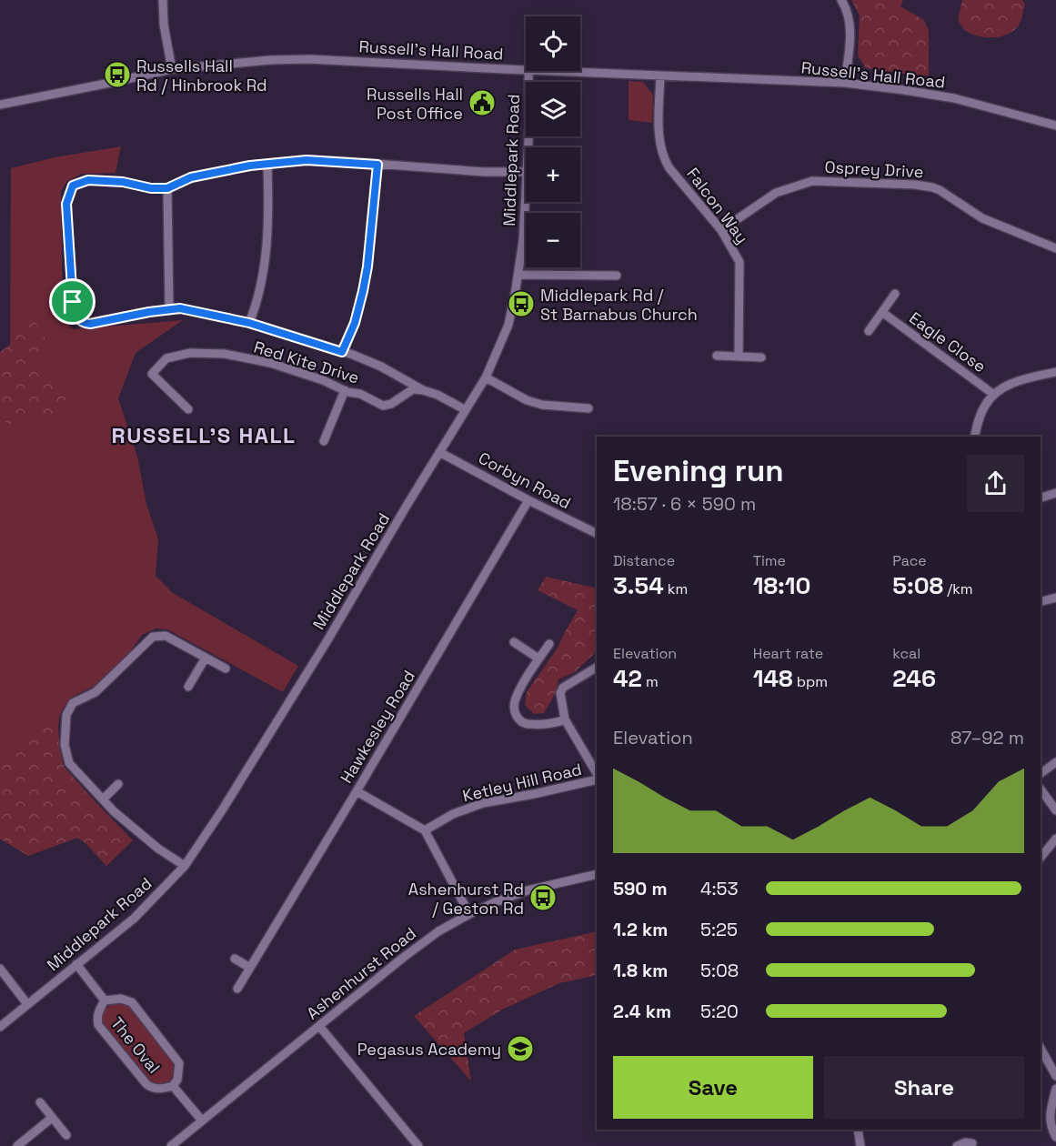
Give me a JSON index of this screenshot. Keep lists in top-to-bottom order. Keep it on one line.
{"streets":{"street":["Russell's Hall Road","Middlepark Road","Osprey Drive","Falcon Way","Eagle Close","Red Kite Drive","Corbyn Road","Hawkesley Road","Ketley Hill Road","Ashenhurst Road","The Oval"]},"crossings":[["Russell's Hall Road","Falcon Way"],["Middlepark Road","Corbyn Road"],["Middlepark Road","The Oval"],["Osprey Drive","Falcon Way"],["Corbyn Road","Hawkesley Road"],["Ashenhurst Road","The Oval"]],"districts":["RUSSELL'S HALL"],"places":{"bus stop":["Russells Hall Rd / Hinbrook Rd","Middlepark Rd / St Barnabus Church","Ashenhurst Rd / Geston Rd"],"public building":["Russells Hall Post Office"],"school or university":["Pegasus Academy"]},"page":{"map_buttons":["+","−"],"heading":["Evening run","18:57 · 6 × 590 m"],"stats":[["Distance","3.54 km"],["Time","18:10"],["Pace","5:08 /km"],["Elevation","42 m"],["Heart rate","148 bpm"],["kcal","246"]],"chart":["Elevation","87–92 m"],"list":[{"name":"590 m","note":"4:53"},{"name":"1.2 km","note":"5:25"},{"name":"1.8 km","note":"5:08"},{"name":"2.4 km","note":"5:20"}],"buttons":["Save","Share"]}}
